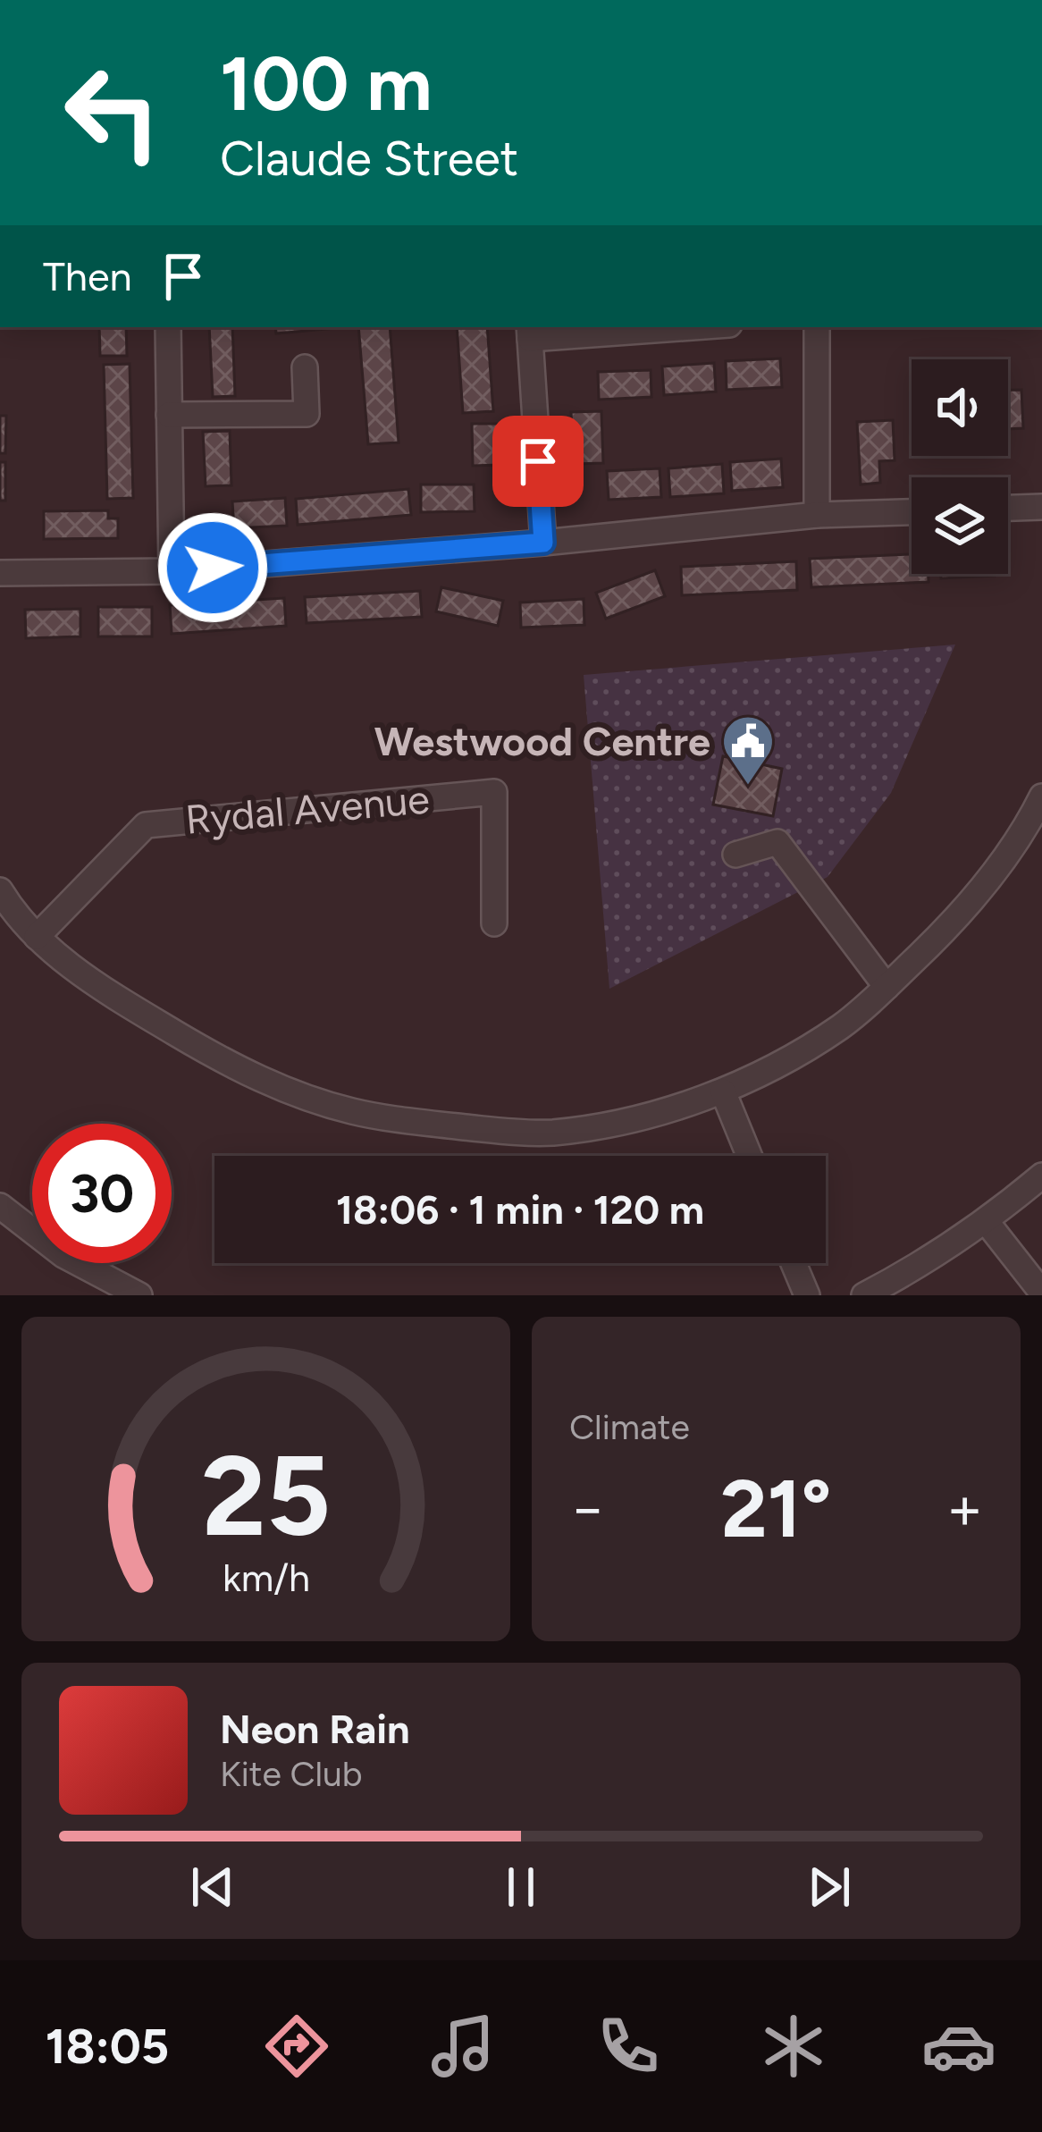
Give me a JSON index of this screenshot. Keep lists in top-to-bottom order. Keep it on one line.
{"streets":{"street":["Rydal Avenue"]},"places":{"public building":["Westwood Centre"]},"page":{"turn":["100 m","Claude Street"],"then":"Then","limit":"30","trip":"18:06 · 1 min · 120 m","tile":"Climate","heat":["−","21°","+"],"song":["Neon Rain","Kite Club"],"tabs":"18:05","gauge":["25","km/h"]}}
